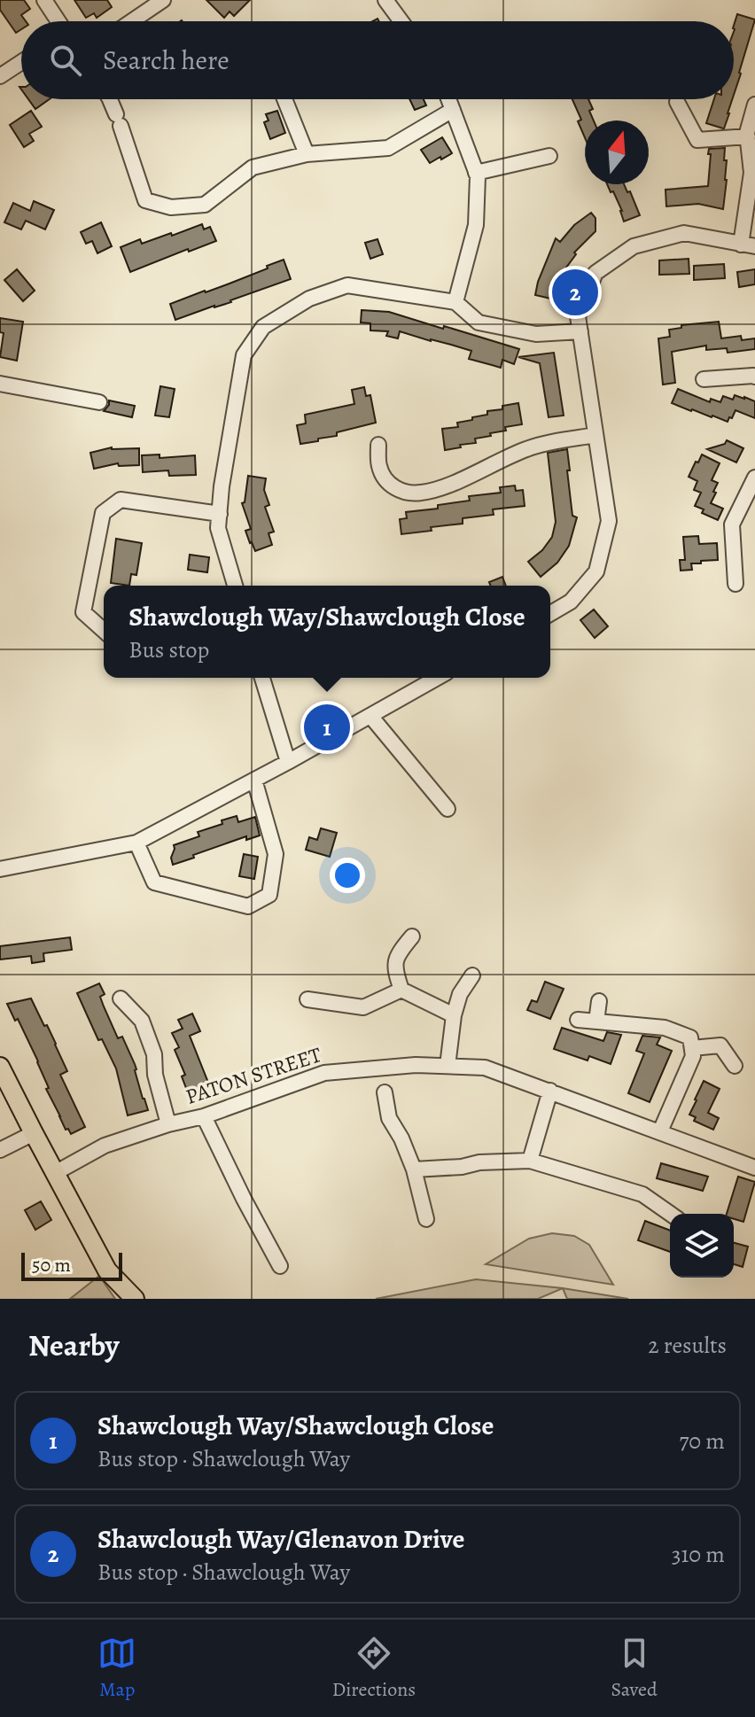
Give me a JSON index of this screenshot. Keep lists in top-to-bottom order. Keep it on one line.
{"streets":{"street":["PATON STREET"]},"scale_bar":"50 m","north":"top","page":{"search":"Search here","pins":["2","1"],"popup":["Shawclough Way/Shawclough Close","Bus stop"],"scale":"50 m","heading":["Nearby","2 results"],"list":[{"mark":"1","name":"Shawclough Way/Shawclough Close","note":"Bus stop · Shawclough Way","value":"70 m"},{"mark":"2","name":"Shawclough Way/Glenavon Drive","note":"Bus stop · Shawclough Way","value":"310 m"}],"nav":["Map","Directions","Saved"]}}
